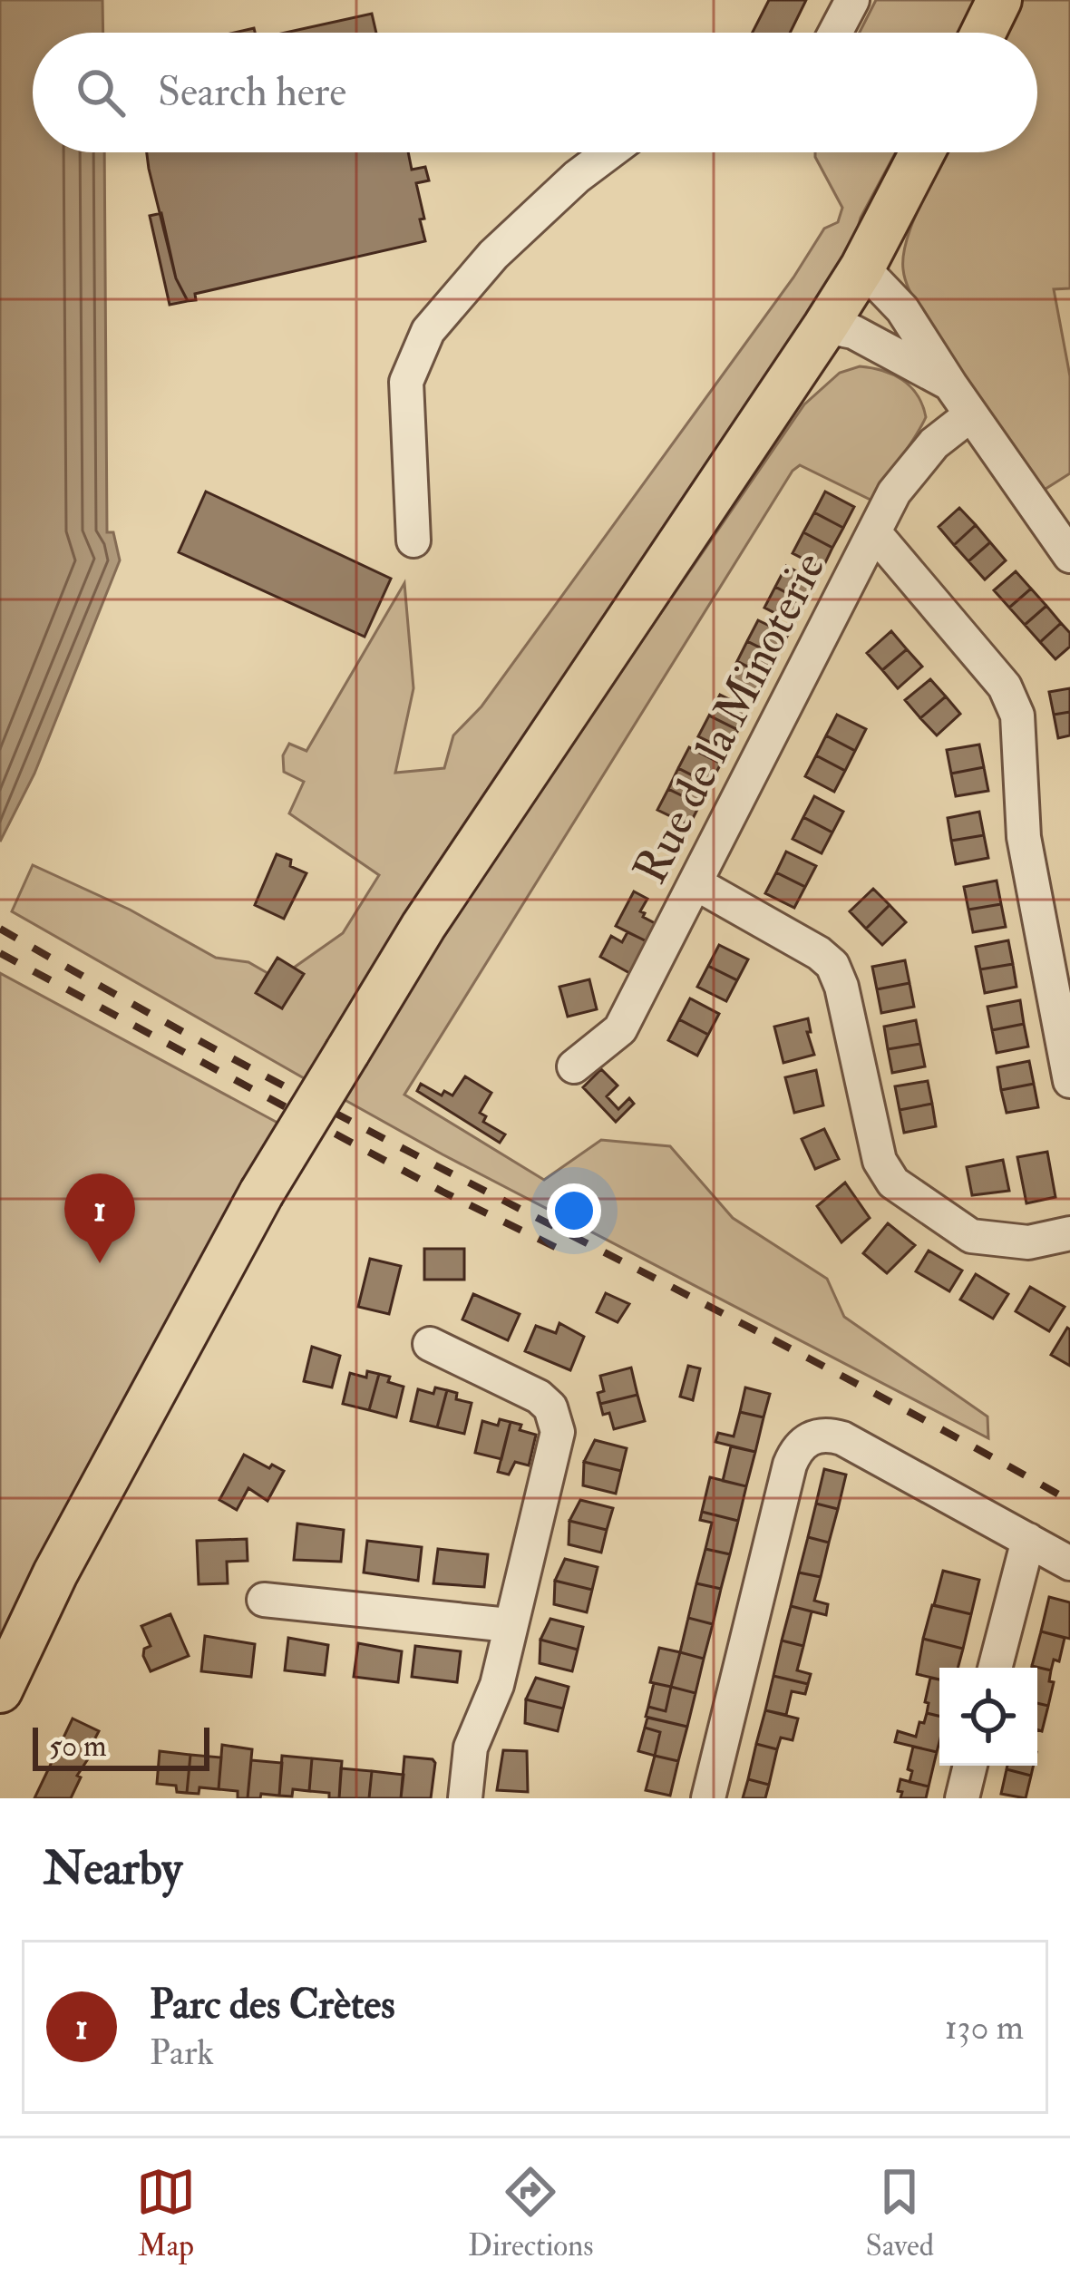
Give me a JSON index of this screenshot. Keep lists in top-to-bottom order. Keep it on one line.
{"streets":{"street":["Rue de la Minoterie"]},"scale_bar":"50 m","page":{"search":"Search here","pins":"1","scale":"50 m","heading":"Nearby","list":[{"mark":"1","name":"Parc des Crètes","note":"Park","value":"130 m"}],"nav":["Map","Directions","Saved"]}}
